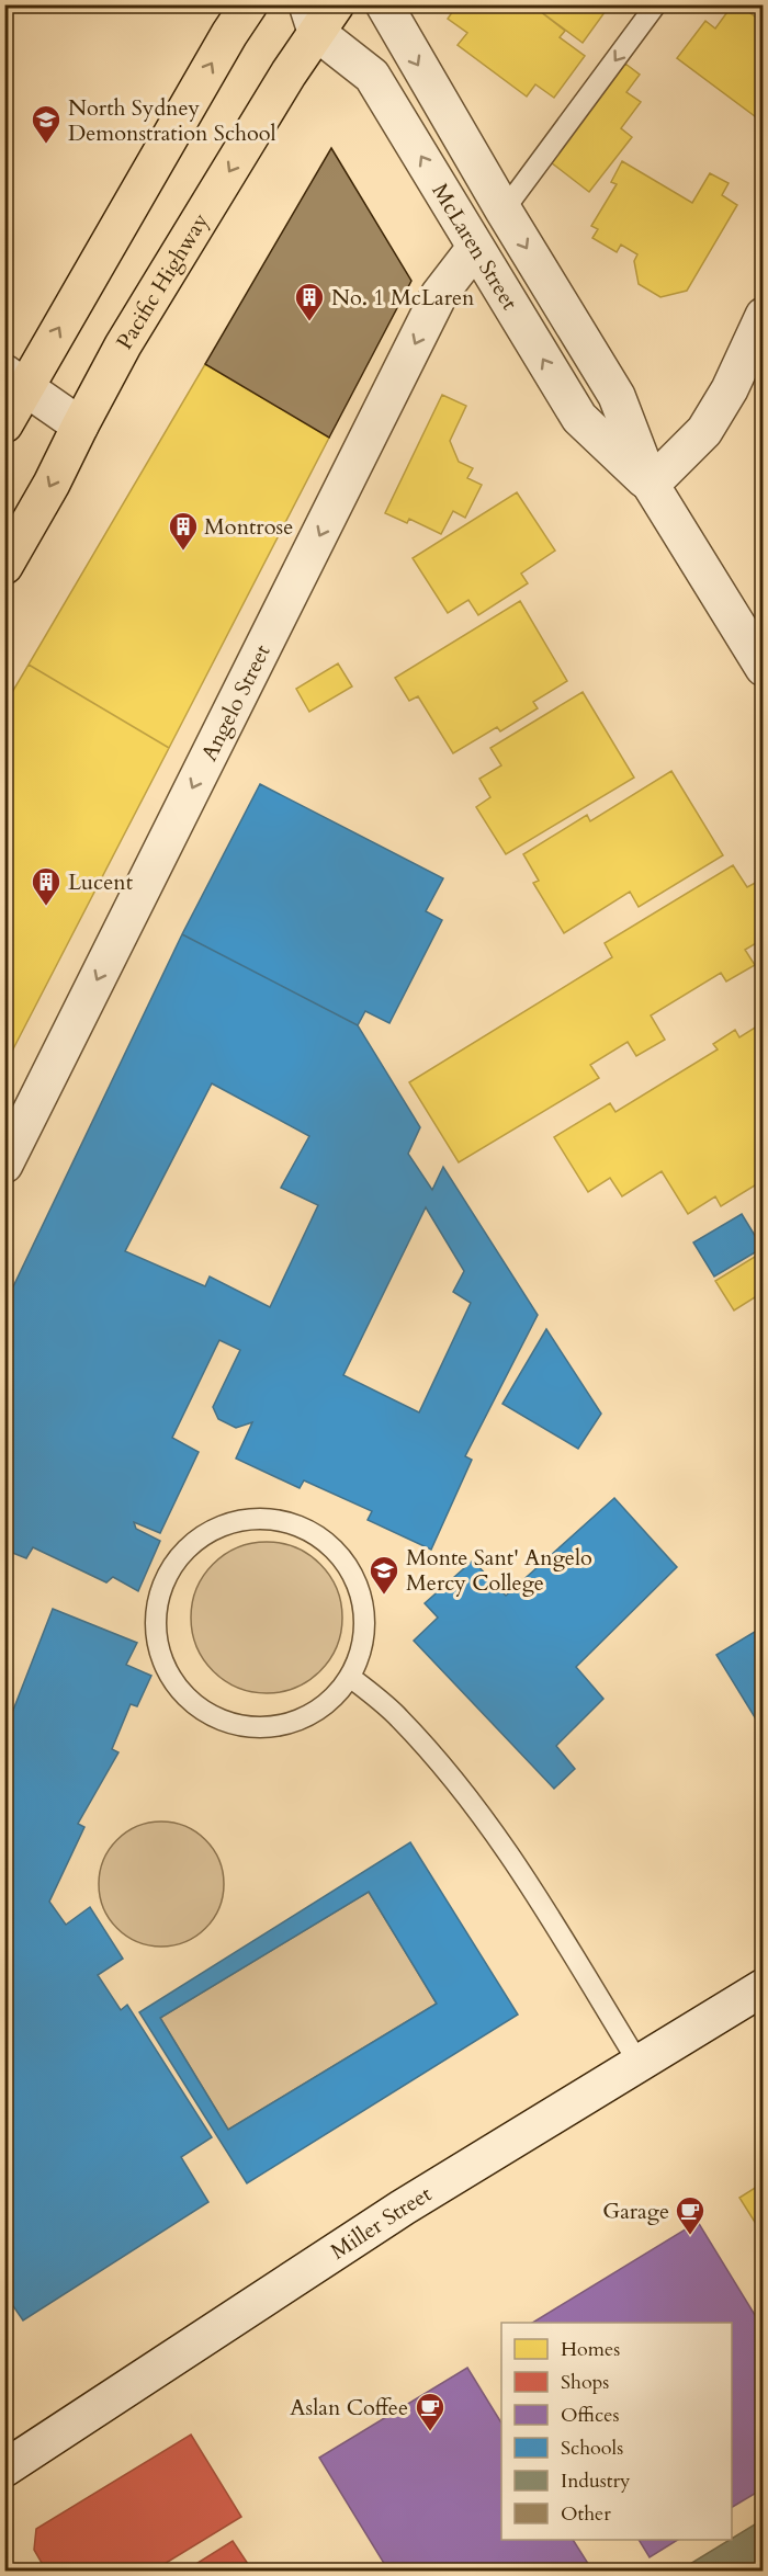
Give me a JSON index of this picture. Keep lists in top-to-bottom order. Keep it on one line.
{"streets":{"main road":["Pacific Highway"],"street":["McLaren Street","Angelo Street","Miller Street"]},"crossings":[["McLaren Street","Pacific Highway"],["McLaren Street","Angelo Street"]],"one_way":["Angelo Street"],"places":{"school or university":["North Sydney Demonstration School","Monte Sant' Angelo Mercy College"],"building":["No. 1 McLaren","Montrose","Lucent"],"cafe":["Garage","Aslan Coffee"]},"legend":["Homes","Shops","Offices","Schools","Industry","Other"]}
